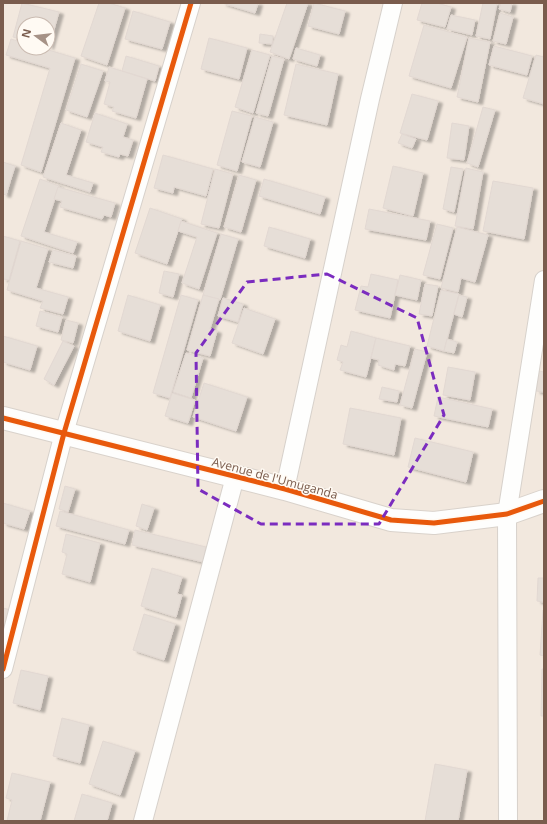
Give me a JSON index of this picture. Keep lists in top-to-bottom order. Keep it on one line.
{"streets":{"street":["Avenue de l'Umuganda"]},"north":"left"}
